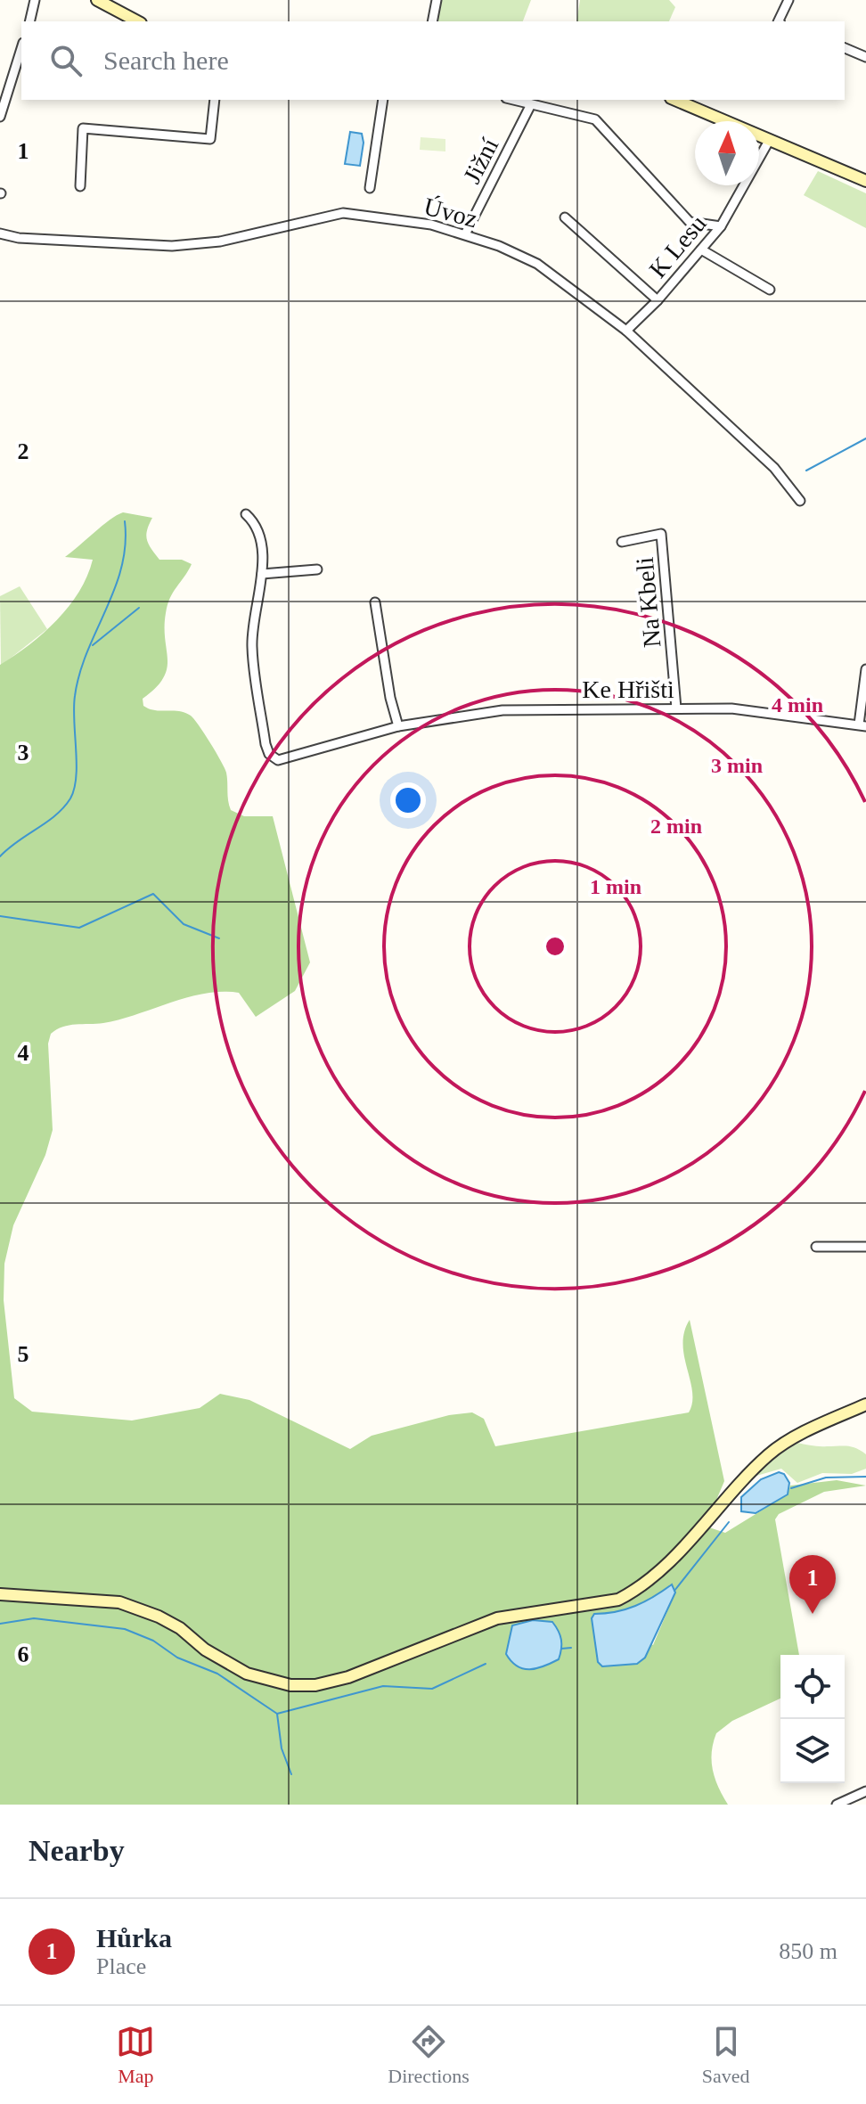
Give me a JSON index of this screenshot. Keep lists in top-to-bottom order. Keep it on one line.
{"streets":{"street":["Jižní","Úvoz","K Lesu","Na Kbeli","Ke Hřišti"]},"crossings":[["Jižní","Úvoz"],["Úvoz","K Lesu"],["Na Kbeli","Ke Hřišti"]],"north":"top","page":{"search":"Search here","pins":"1","heading":"Nearby","list":[{"mark":"1","name":"Hůrka","note":"Place","value":"850 m"}],"nav":["Map","Directions","Saved"]},"grid":{"rows":["1","2","3","4","5","6"]},"rings":["4 min","3 min","2 min","1 min"]}
